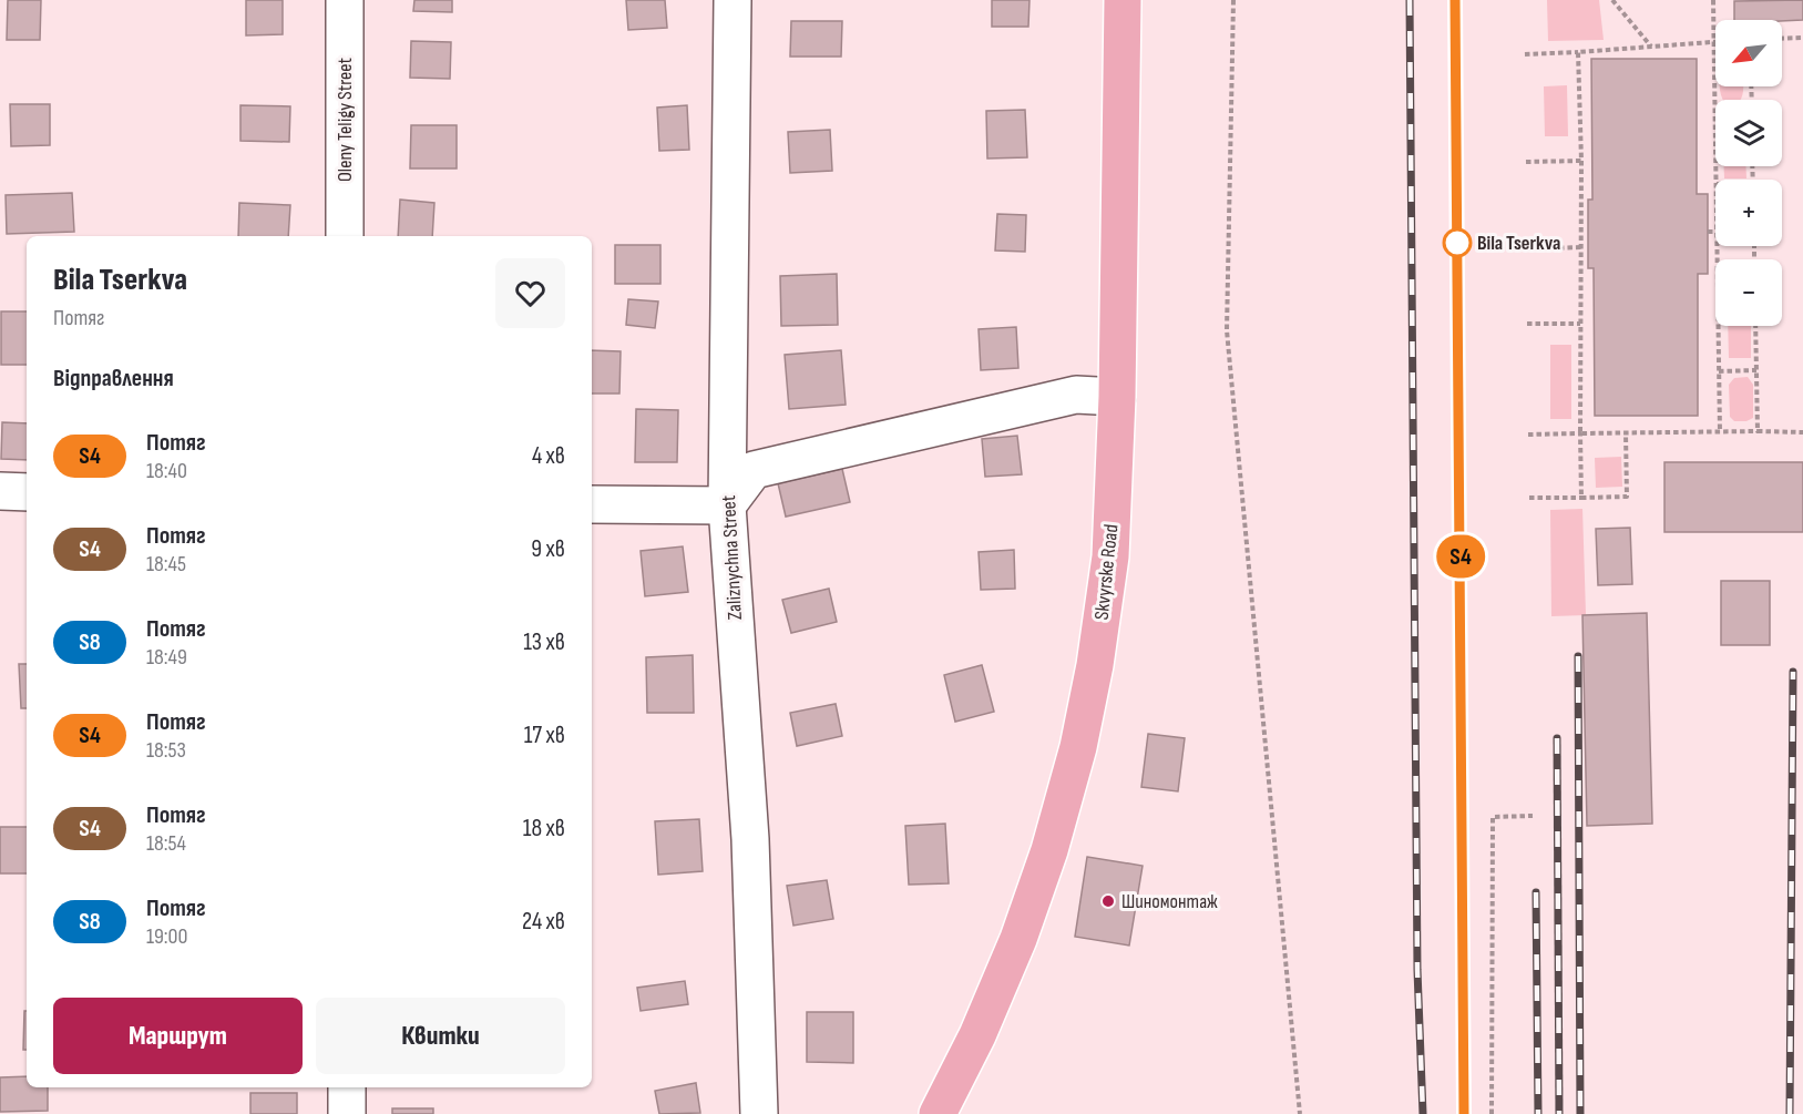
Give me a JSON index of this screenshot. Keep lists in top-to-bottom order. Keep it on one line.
{"streets":{"main road":["Skvyrske Road"],"street":["Oleny Teligy Street","Zaliznychna Street"]},"places":["Bila Tserkva","Шиномонтаж"],"north":"bottom left","page":{"on_map":"S4","map_buttons":["+","−"],"heading":[["Bila Tserkva","Потяг"],"Відправлення"],"list":[{"mark":"S4","name":"Потяг","note":"18:40","value":"4 хв"},{"mark":"S4","name":"Потяг","note":"18:45","value":"9 хв"},{"mark":"S8","name":"Потяг","note":"18:49","value":"13 хв"},{"mark":"S4","name":"Потяг","note":"18:53","value":"17 хв"},{"mark":"S4","name":"Потяг","note":"18:54","value":"18 хв"},{"mark":"S8","name":"Потяг","note":"19:00","value":"24 хв"}],"buttons":["Маршрут","Квитки"]}}
